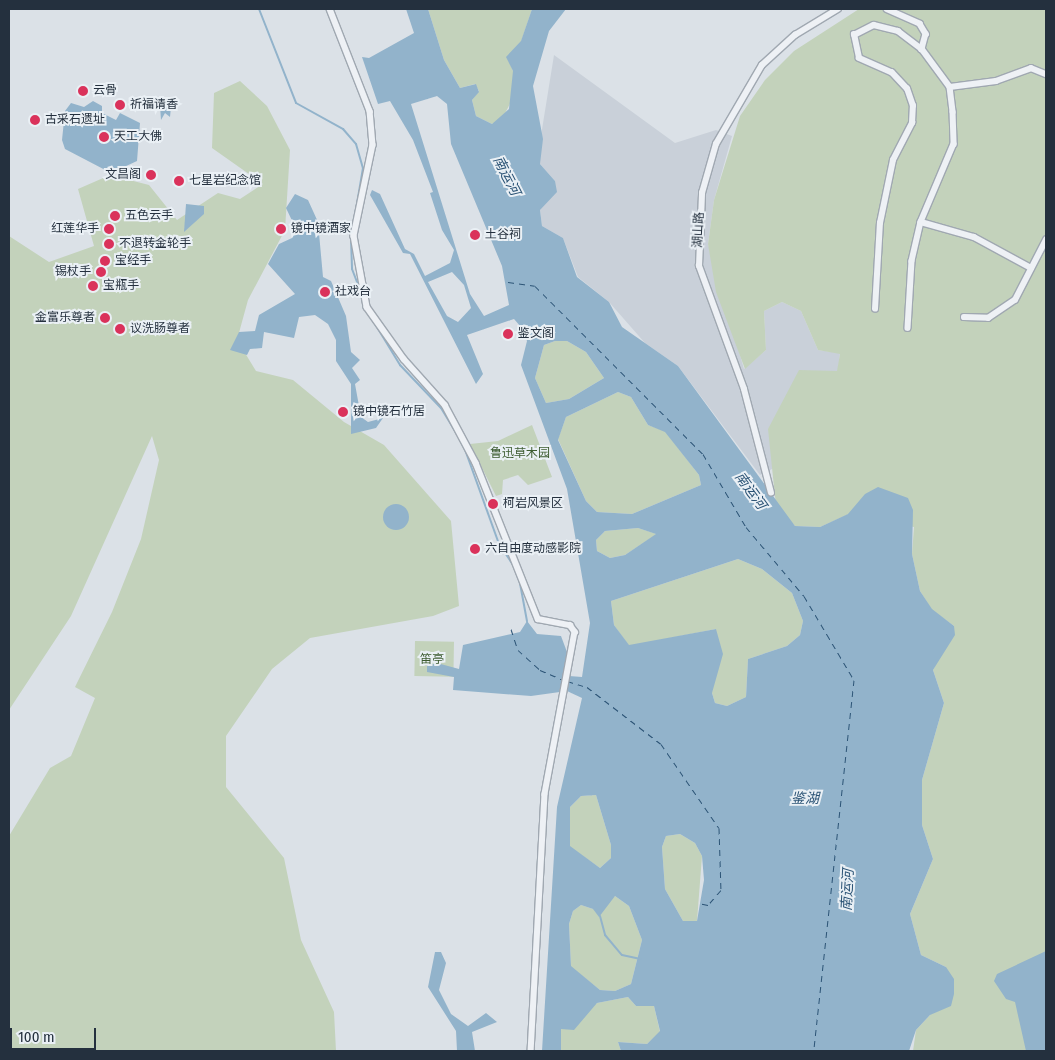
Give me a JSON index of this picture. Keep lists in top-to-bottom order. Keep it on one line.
{"streets":{"street":["湖山路"]},"water":["南运河","鉴湖"],"parks":["鲁迅草木园","笛亭"],"places":["云骨","祈福请香","古采石遗址","天工大佛","文昌阁","七星岩纪念馆","五色云手","红莲华手","镜中镜酒家","土谷祠","不退转金轮手","宝经手","锡杖手","宝瓶手","社戏台","金富乐尊者","议洗肠尊者","鉴文阁","镜中镜石竹居","柯岩风景区","六自由度动感影院"],"scale_bar":"100 m"}
